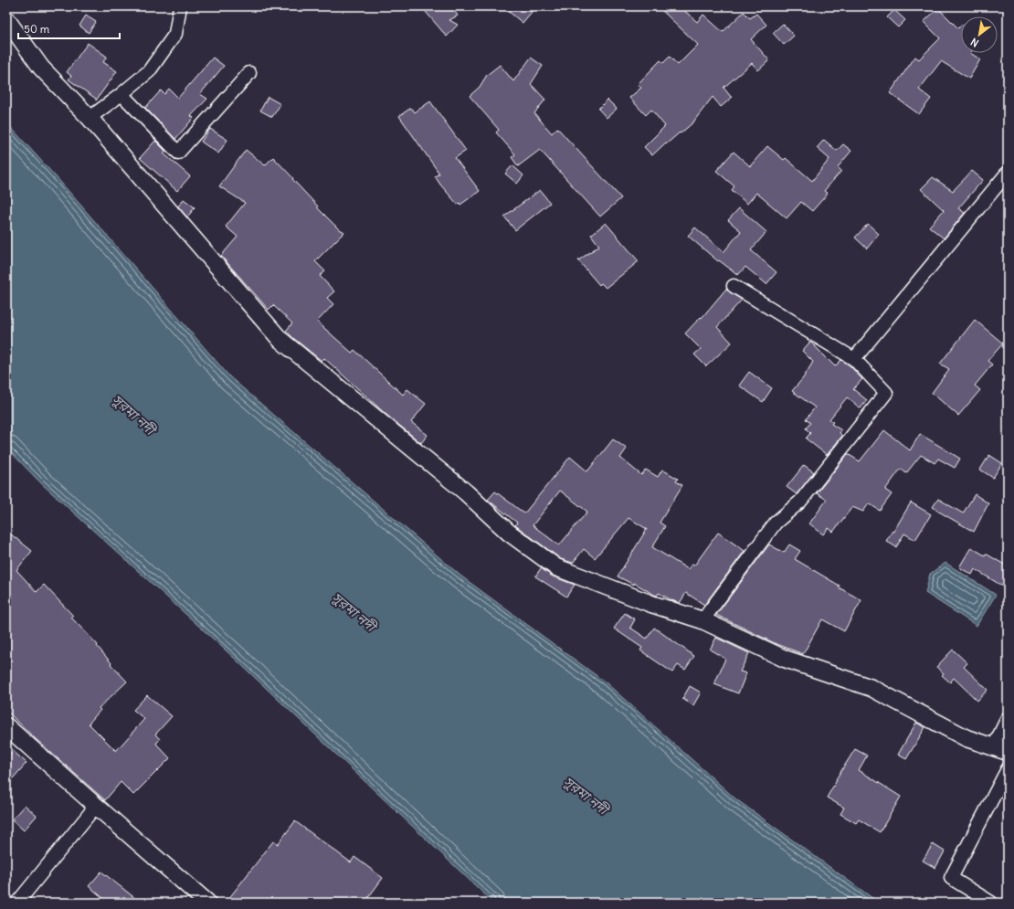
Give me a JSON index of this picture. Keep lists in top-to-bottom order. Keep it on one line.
{"water":["সুরমা নদী"],"scale_bar":"50 m","north":"bottom left"}
